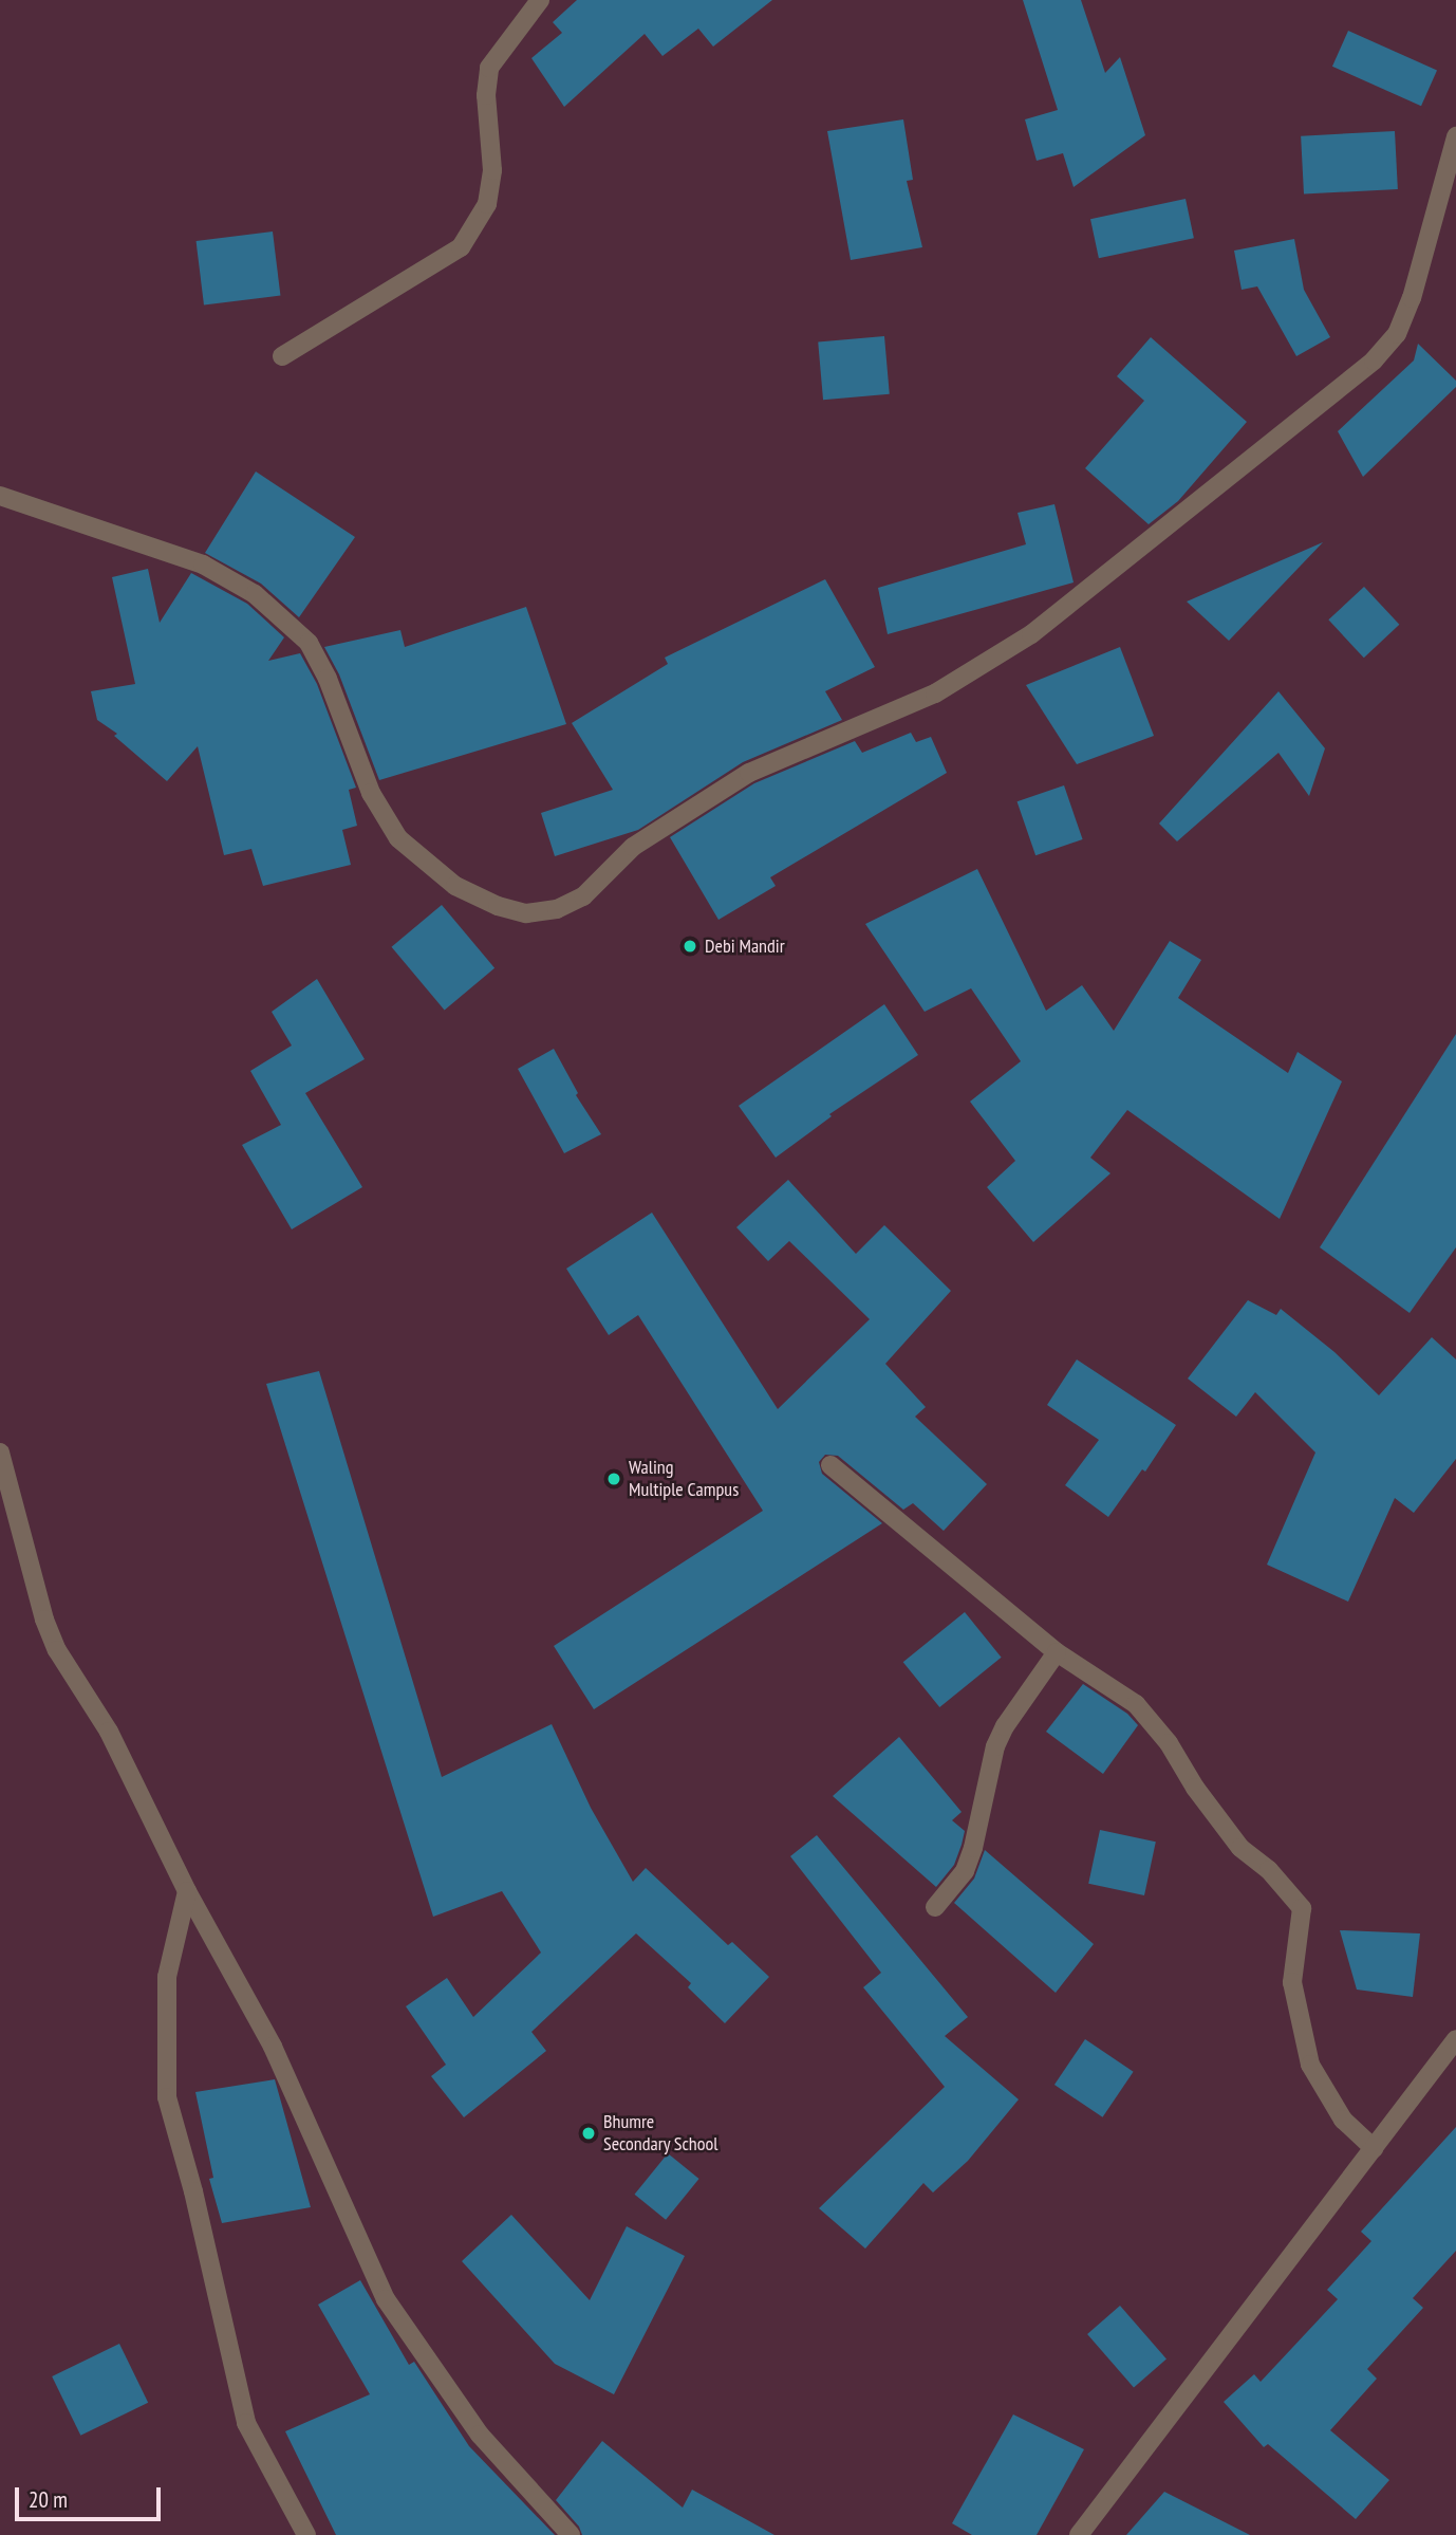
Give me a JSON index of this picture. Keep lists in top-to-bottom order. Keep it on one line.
{"places":["Debi Mandir","Waling Multiple Campus","Bhumre Secondary School"],"scale_bar":"20 m"}
